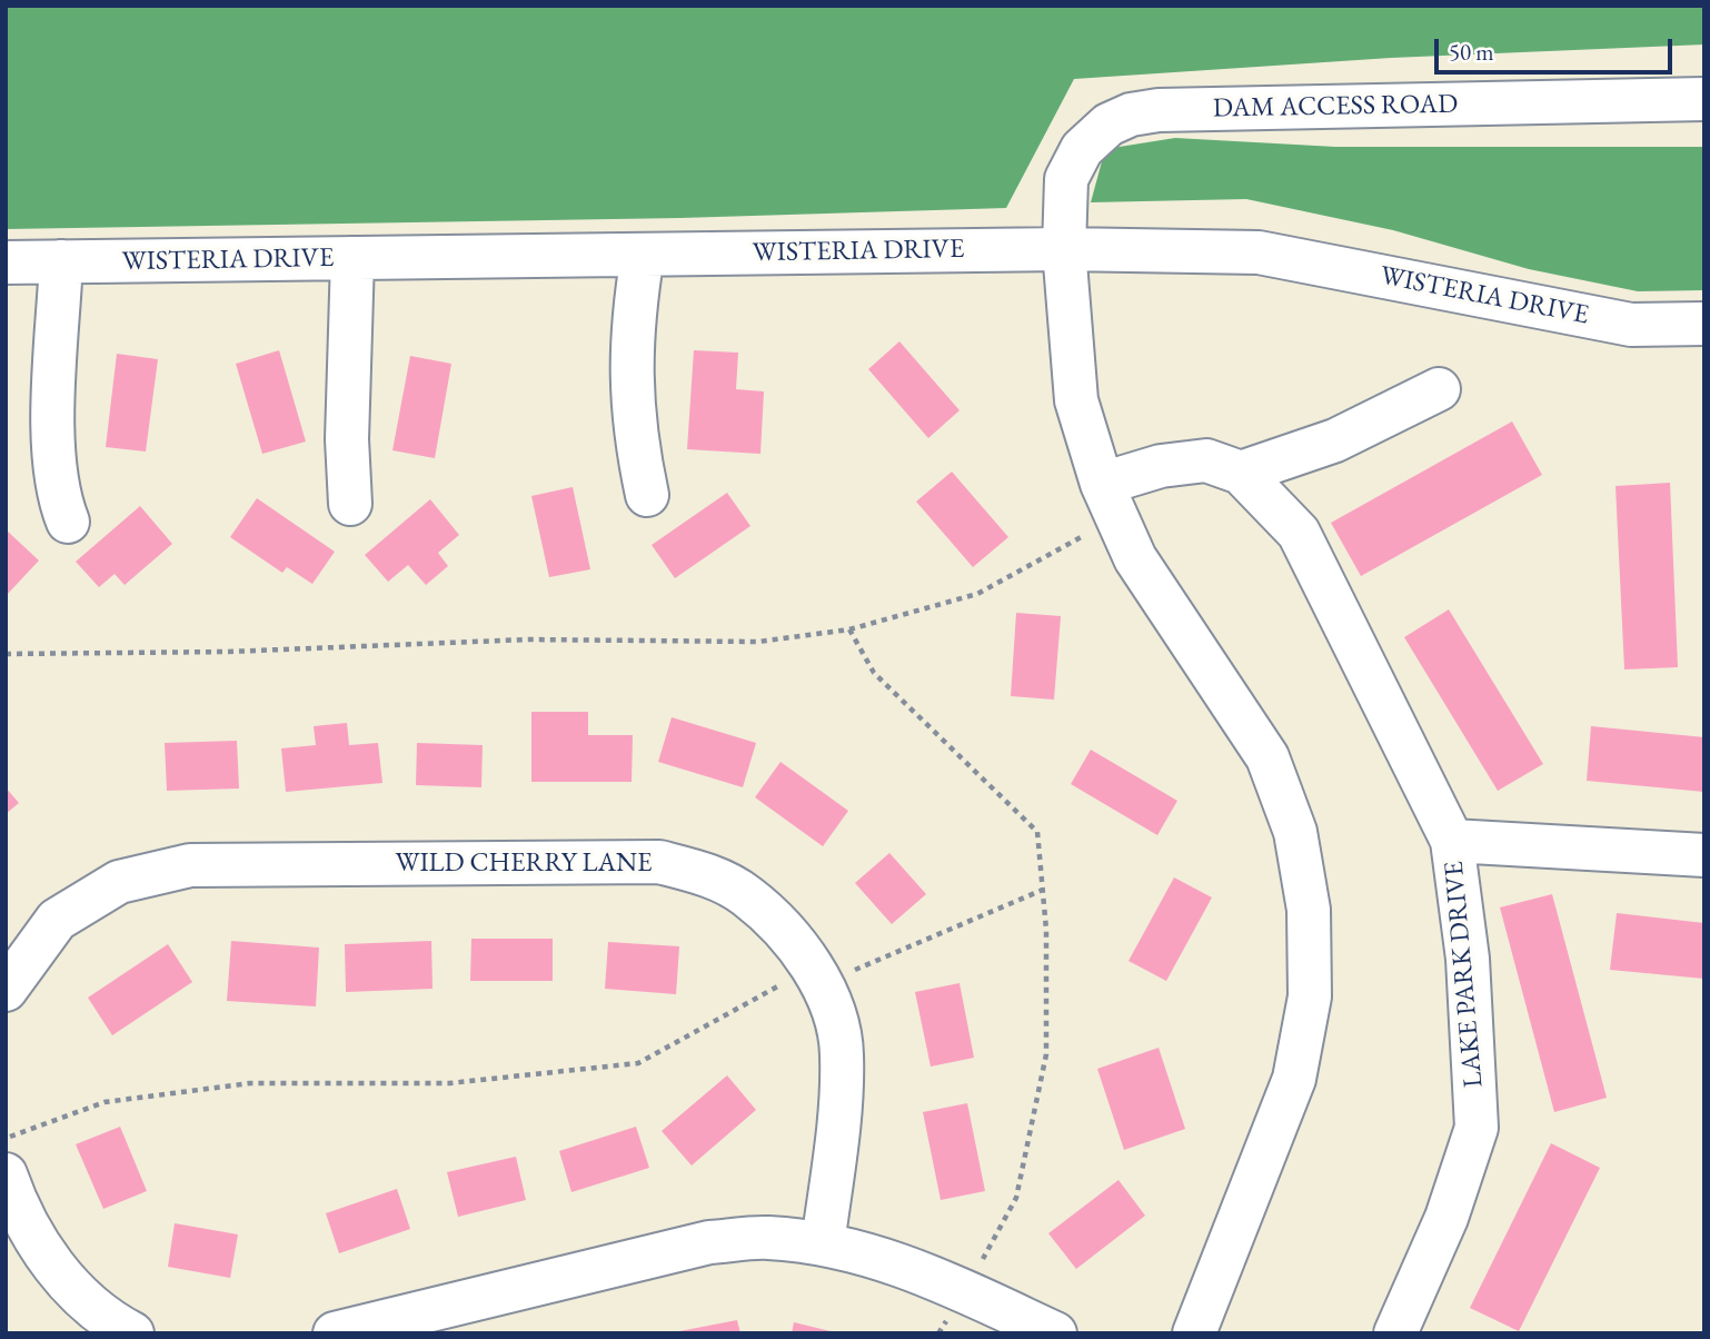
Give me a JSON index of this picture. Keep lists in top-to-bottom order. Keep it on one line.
{"streets":{"street":["DAM ACCESS ROAD","WISTERIA DRIVE","WILD CHERRY LANE","LAKE PARK DRIVE"]},"crossings":[["DAM ACCESS ROAD","WISTERIA DRIVE"],["DAM ACCESS ROAD","LAKE PARK DRIVE"]],"scale_bar":"50 m"}
